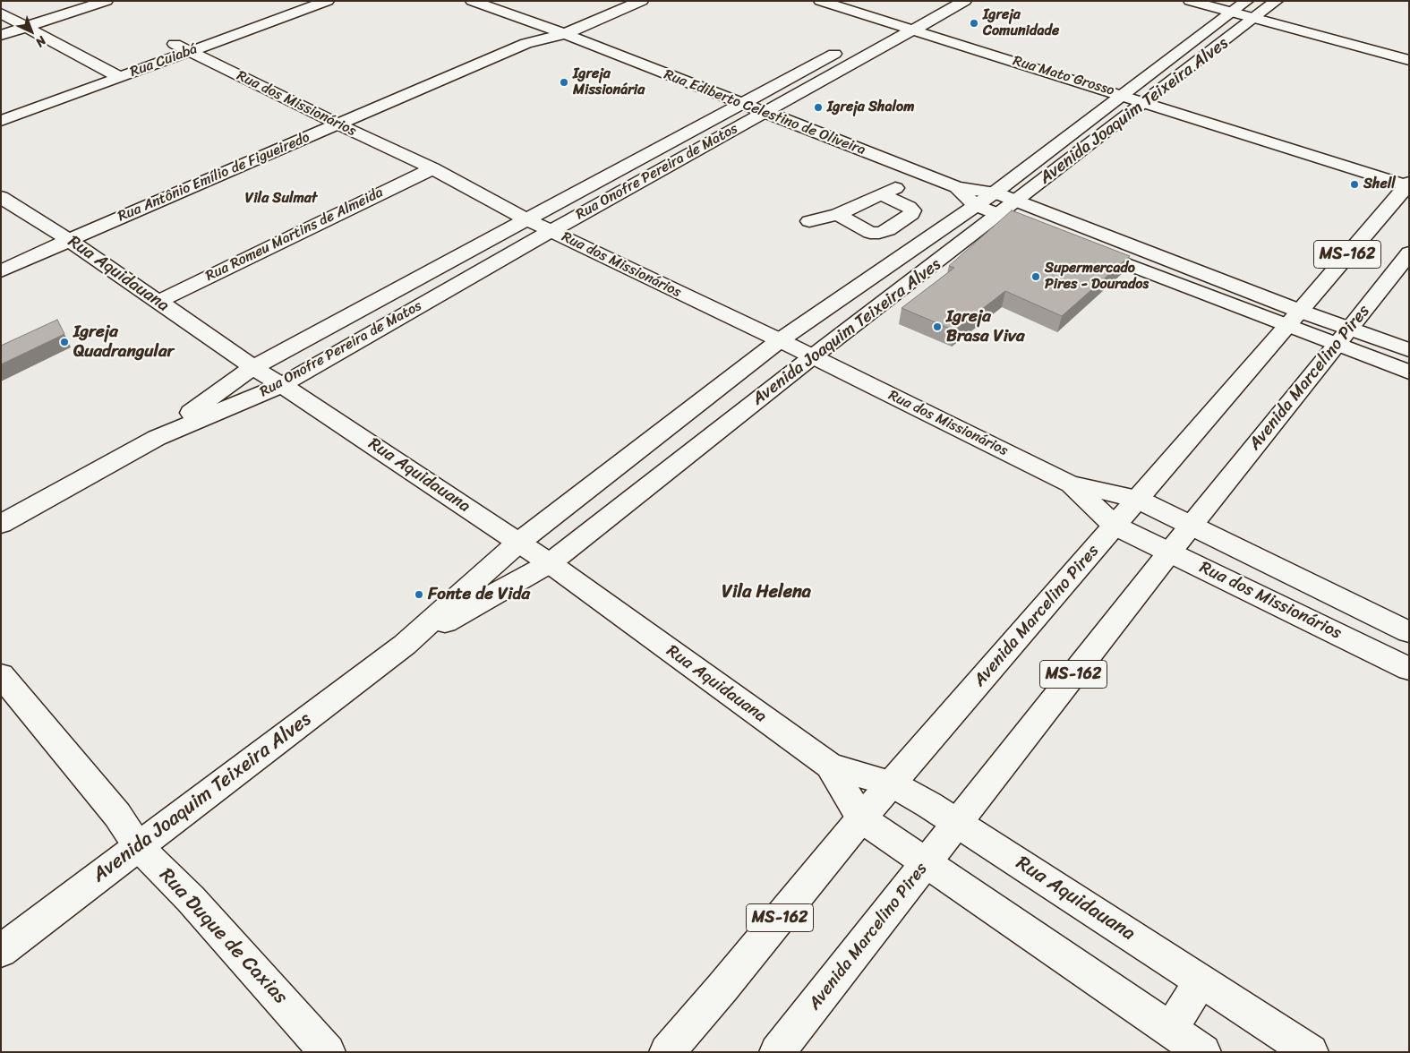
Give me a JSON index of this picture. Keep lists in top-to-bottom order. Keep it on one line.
{"streets":{"street":["Rua Cuiabá","Rua Mato Grosso","Rua dos Missionários","Avenida Joaquim Teixeira Alves","Rua Ediberto Celestino de Oliveira","Rua Onofre Pereira de Matos","Rua Antônio Emílio de Figueiredo","Rua Romeu Martins de Almeida","MS-162","Rua Aquidauana","Avenida Marcelino Pires","Rua Duque de Caxias"]},"crossings":[["Rua Cuiabá","Rua dos Missionários"],["Rua Mato Grosso","Avenida Joaquim Teixeira Alves"],["Rua Mato Grosso","Rua Onofre Pereira de Matos"],["Rua Mato Grosso","Avenida Marcelino Pires"],["Rua dos Missionários","Avenida Joaquim Teixeira Alves"],["Rua dos Missionários","Rua Onofre Pereira de Matos"],["Rua dos Missionários","Rua Antônio Emílio de Figueiredo"],["Rua dos Missionários","Rua Romeu Martins de Almeida"],["Rua dos Missionários","Avenida Marcelino Pires"],["Avenida Joaquim Teixeira Alves","Rua Ediberto Celestino de Oliveira"],["Avenida Joaquim Teixeira Alves","Rua Aquidauana"],["Avenida Joaquim Teixeira Alves","Rua Duque de Caxias"],["Rua Ediberto Celestino de Oliveira","Rua Onofre Pereira de Matos"],["Rua Ediberto Celestino de Oliveira","Rua Antônio Emílio de Figueiredo"],["Rua Ediberto Celestino de Oliveira","Avenida Marcelino Pires"],["Rua Onofre Pereira de Matos","Rua Aquidauana"],["Rua Antônio Emílio de Figueiredo","Rua Aquidauana"],["Rua Romeu Martins de Almeida","Rua Aquidauana"],["Rua Aquidauana","Avenida Marcelino Pires"]],"districts":["Vila Sulmat","Vila Helena"],"places":["Igreja Comunidade","Igreja Missionária","Igreja Shalom","Shell","Supermercado Pires - Dourados","Igreja Brasa Viva","Igreja Quadrangular","Fonte de Vida"],"north":"bottom right"}
